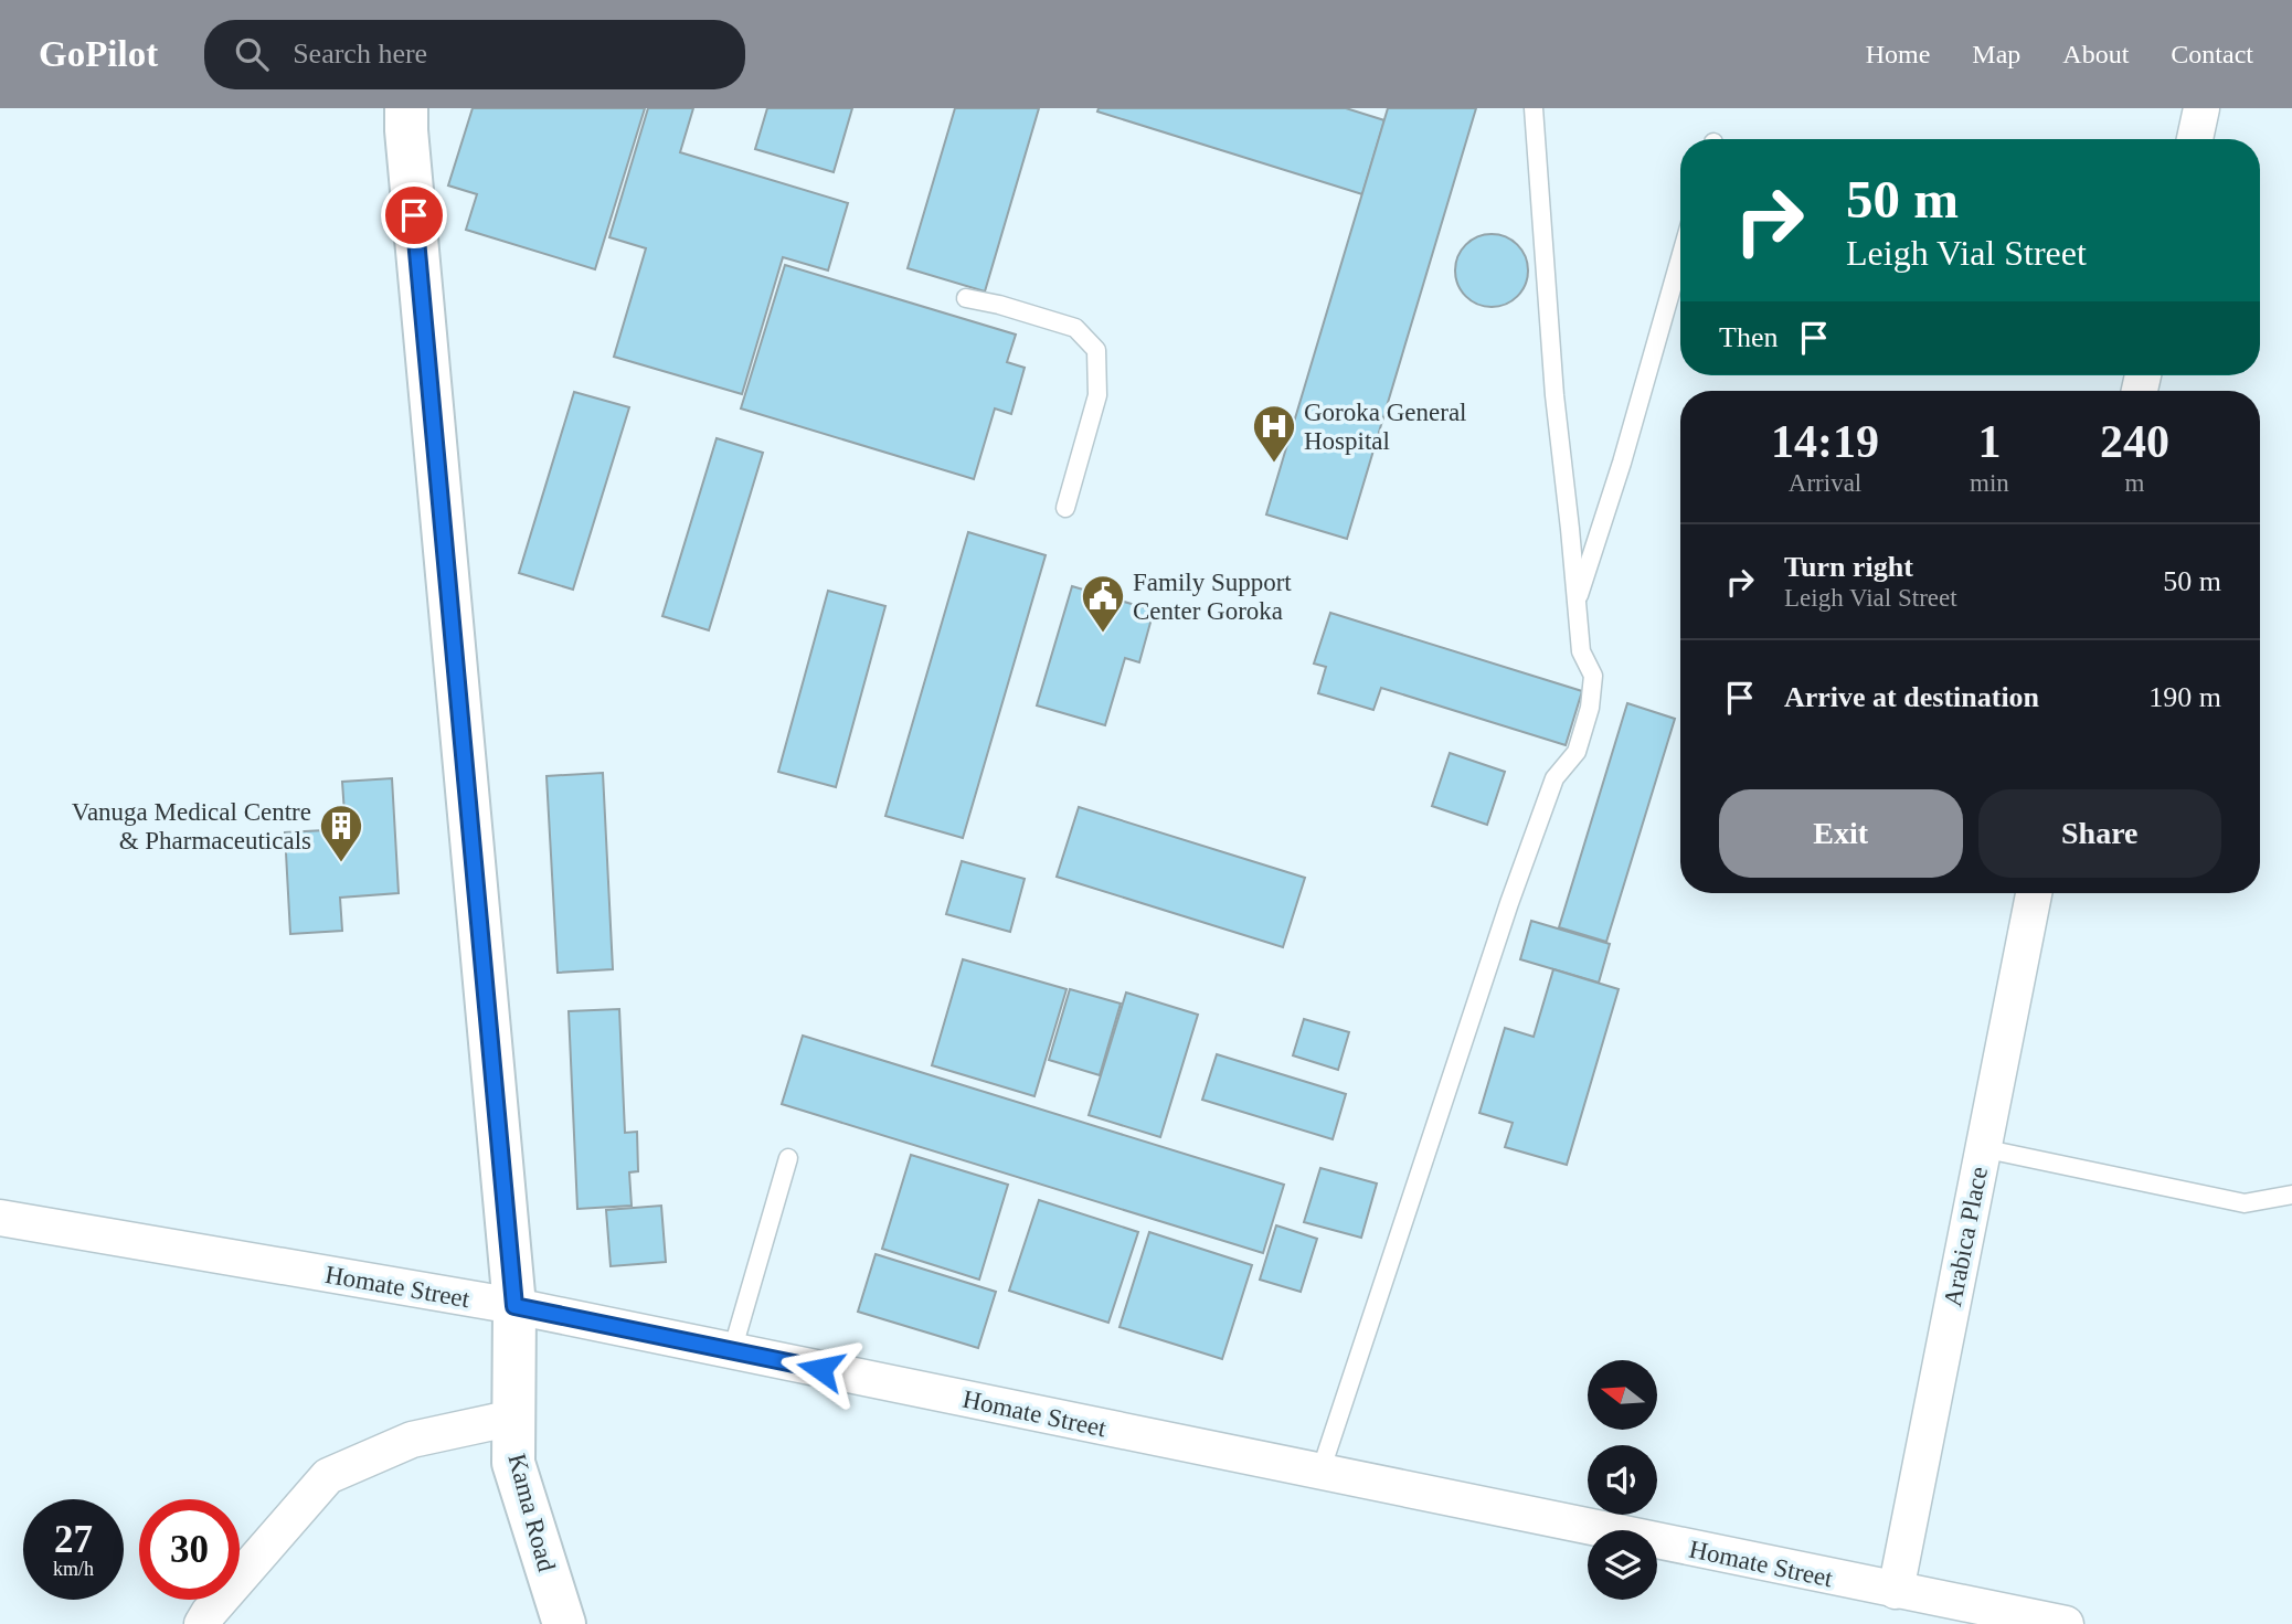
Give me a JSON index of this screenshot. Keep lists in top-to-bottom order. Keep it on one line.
{"streets":{"street":["Arabica Place","Homate Street","Kama Road"]},"crossings":[["Arabica Place","Homate Street"],["Homate Street","Kama Road"]],"places":{"hospital":["Goroka General Hospital"],"public building":["Family Support Center Goroka"],"building":["Vanuga Medical Centre & Pharmaceuticals"]},"north":"left","page":{"header":"GoPilot","search":"Search here","nav":["Home","Map","About","Contact"],"turn":["50 m","Leigh Vial Street"],"then":"Then","eta":["14:19","Arrival","1","min","240","m"],"list":[{"name":"Turn right","note":"Leigh Vial Street","value":"50 m"},{"name":"Arrive at destination","value":"190 m"}],"buttons":["Exit","Share"],"speed":"27 km/h","limit":"30"}}
